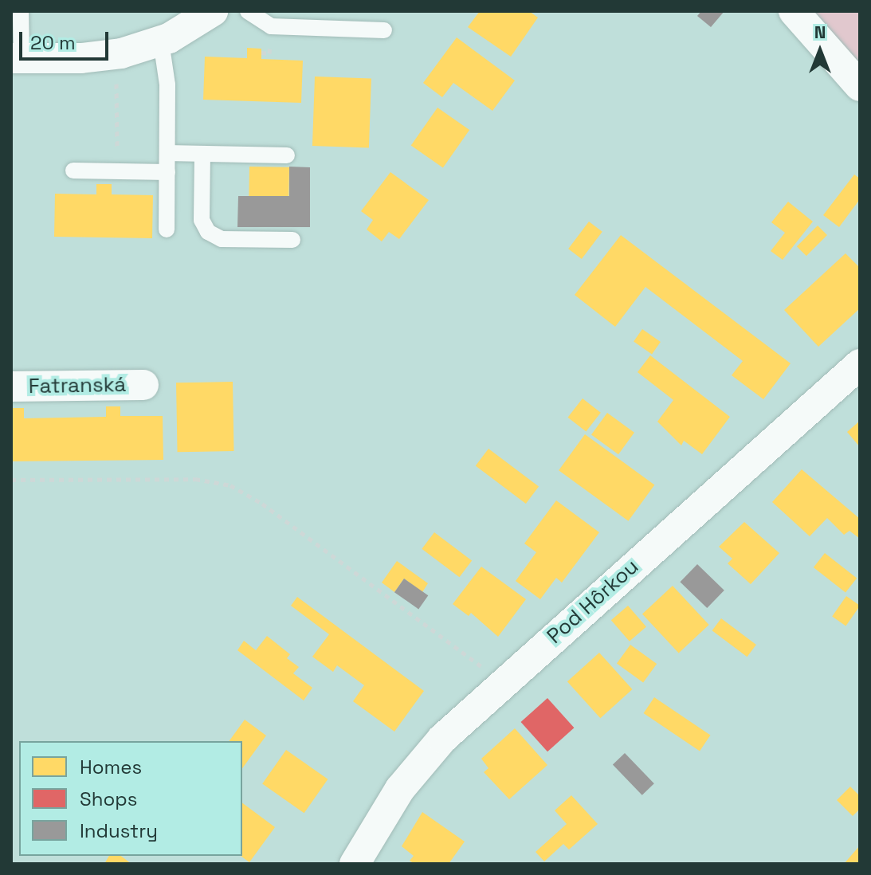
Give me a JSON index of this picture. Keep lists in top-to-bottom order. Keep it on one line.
{"streets":{"street":["Fatranská","Pod Hôrkou"]},"legend":["Homes","Shops","Industry"],"scale_bar":"20 m","north":"top"}
